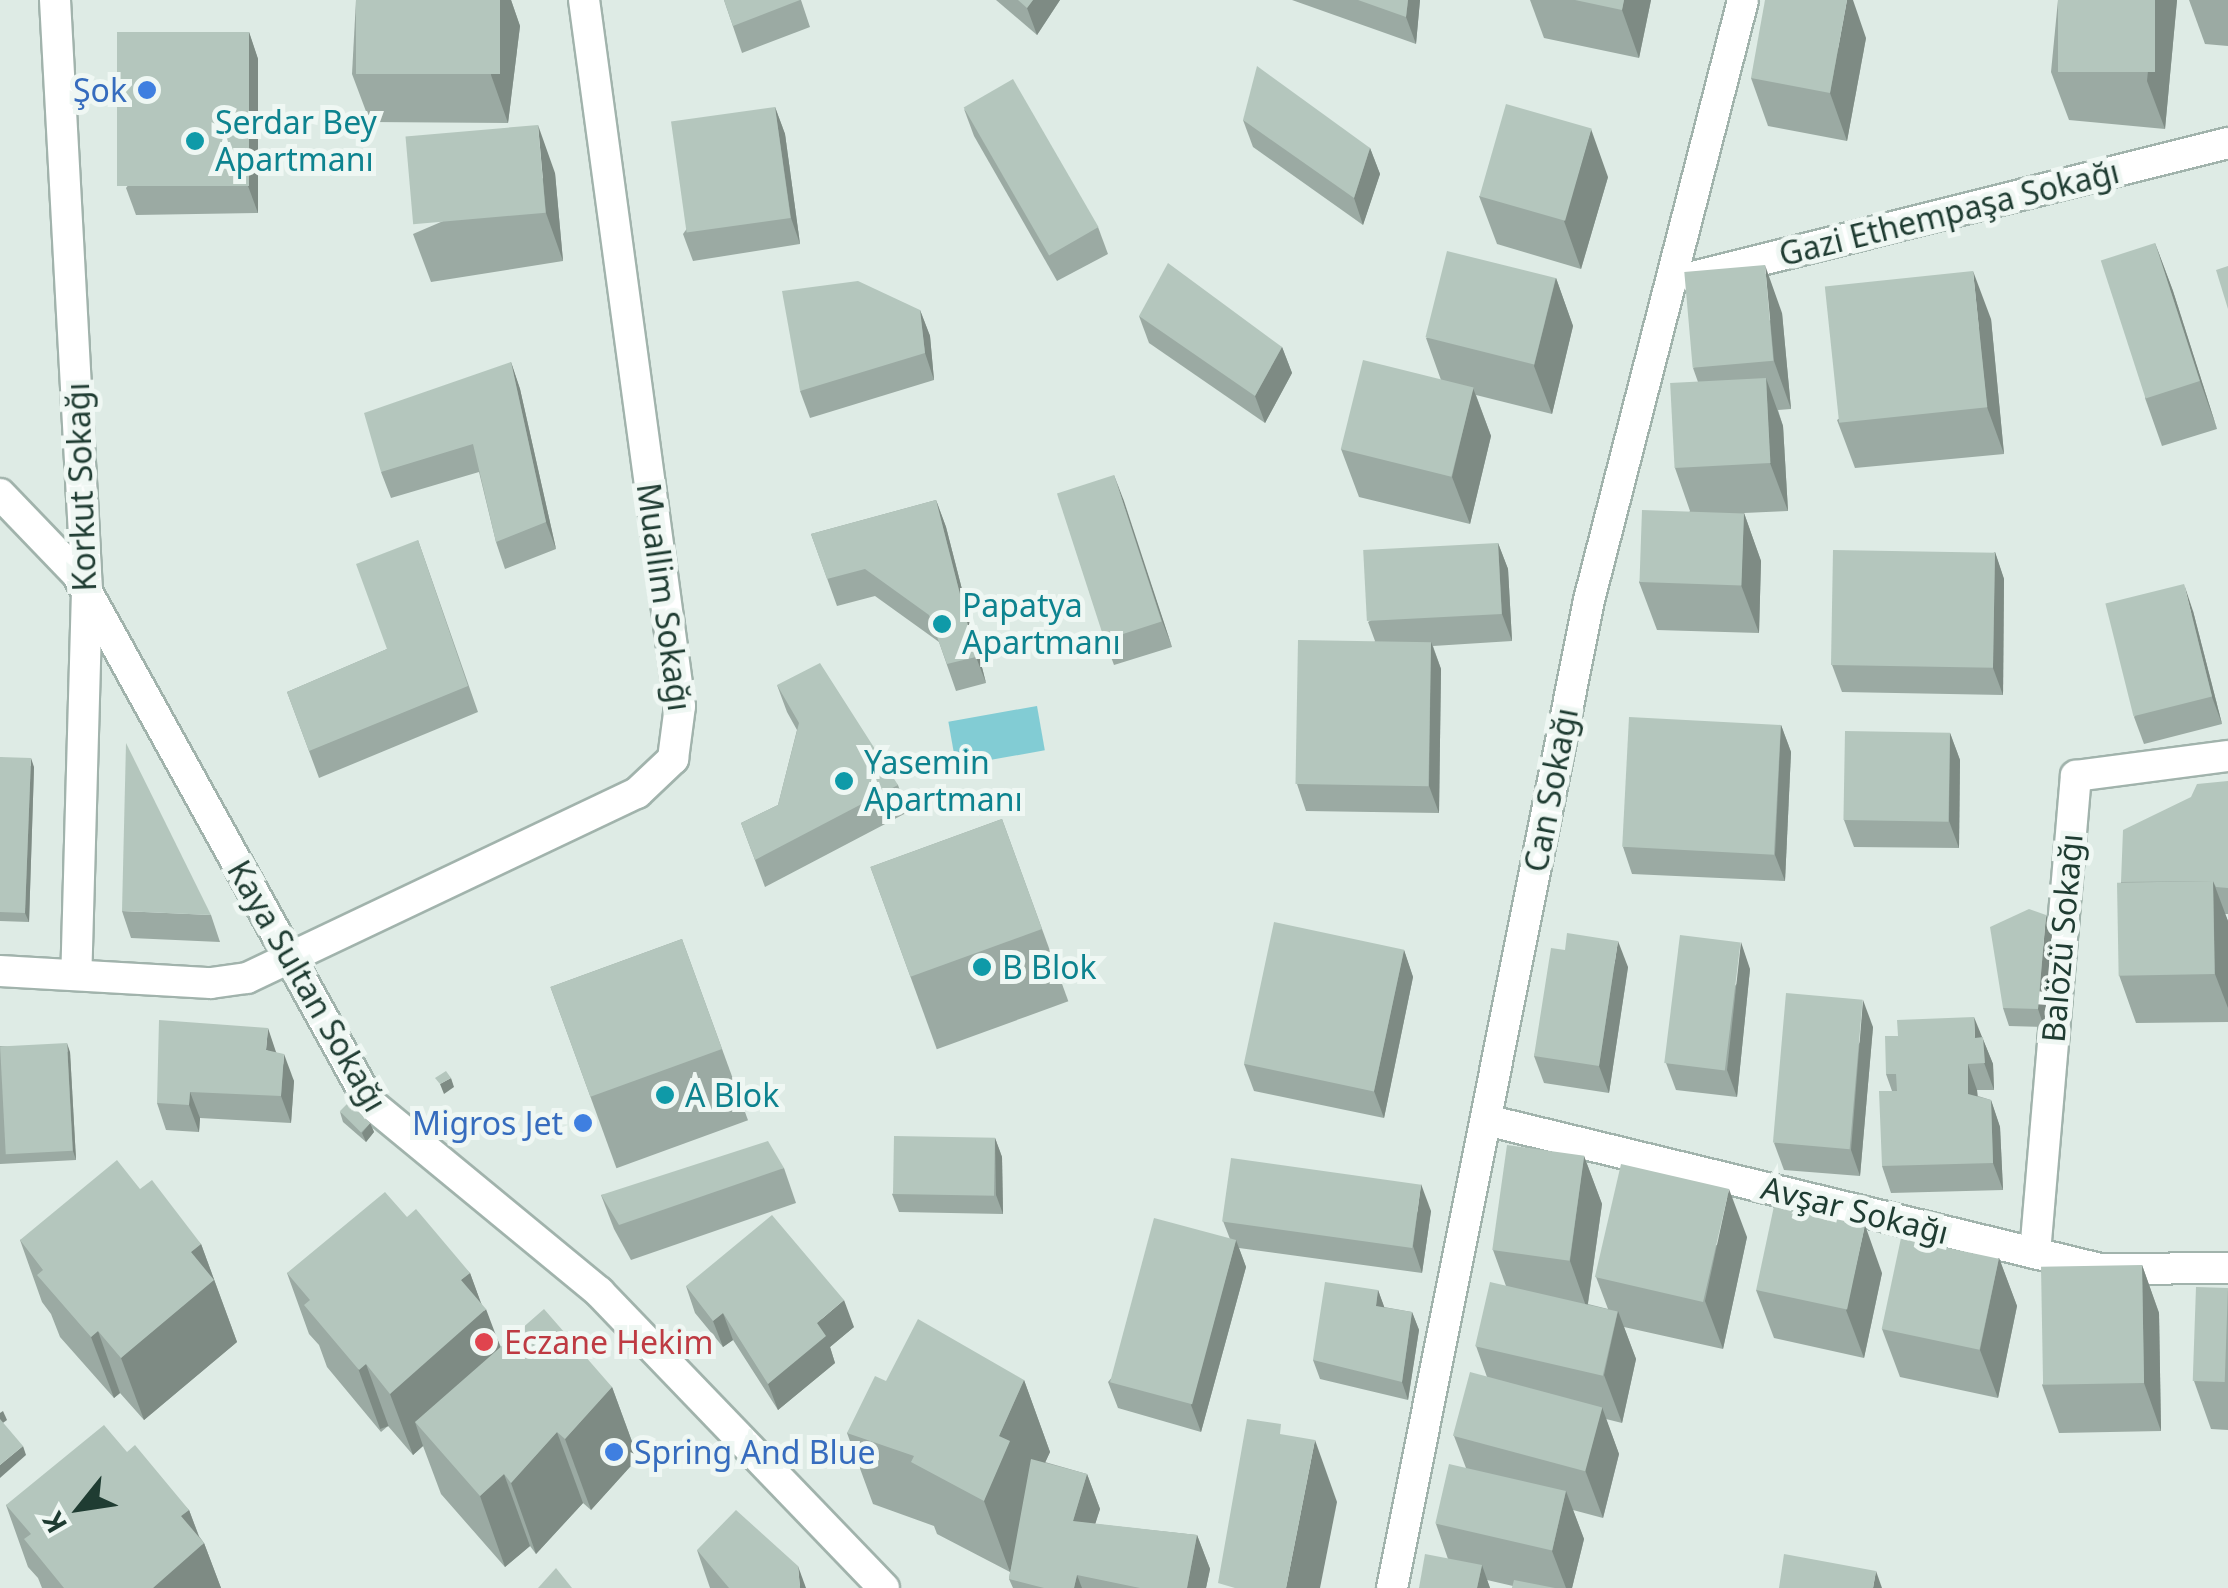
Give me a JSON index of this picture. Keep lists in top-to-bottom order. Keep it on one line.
{"streets":{"street":["Gazi Ethempaşa Sokağı","Korkut Sokağı","Muallim Sokağı","Can Sokağı","Balözü Sokağı","Kaya Sultan Sokağı","Avşar Sokağı"]},"crossings":[["Gazi Ethempaşa Sokağı","Can Sokağı"],["Korkut Sokağı","Muallim Sokağı"],["Korkut Sokağı","Kaya Sultan Sokağı"],["Muallim Sokağı","Kaya Sultan Sokağı"],["Can Sokağı","Avşar Sokağı"],["Balözü Sokağı","Avşar Sokağı"]],"places":["Şok","Serdar Bey Apartmanı","Papatya Apartmanı","Yasemin Apartmanı","B Blok","A Blok","Migros Jet","Eczane Hekim","Spring And Blue"],"north":"bottom left"}
